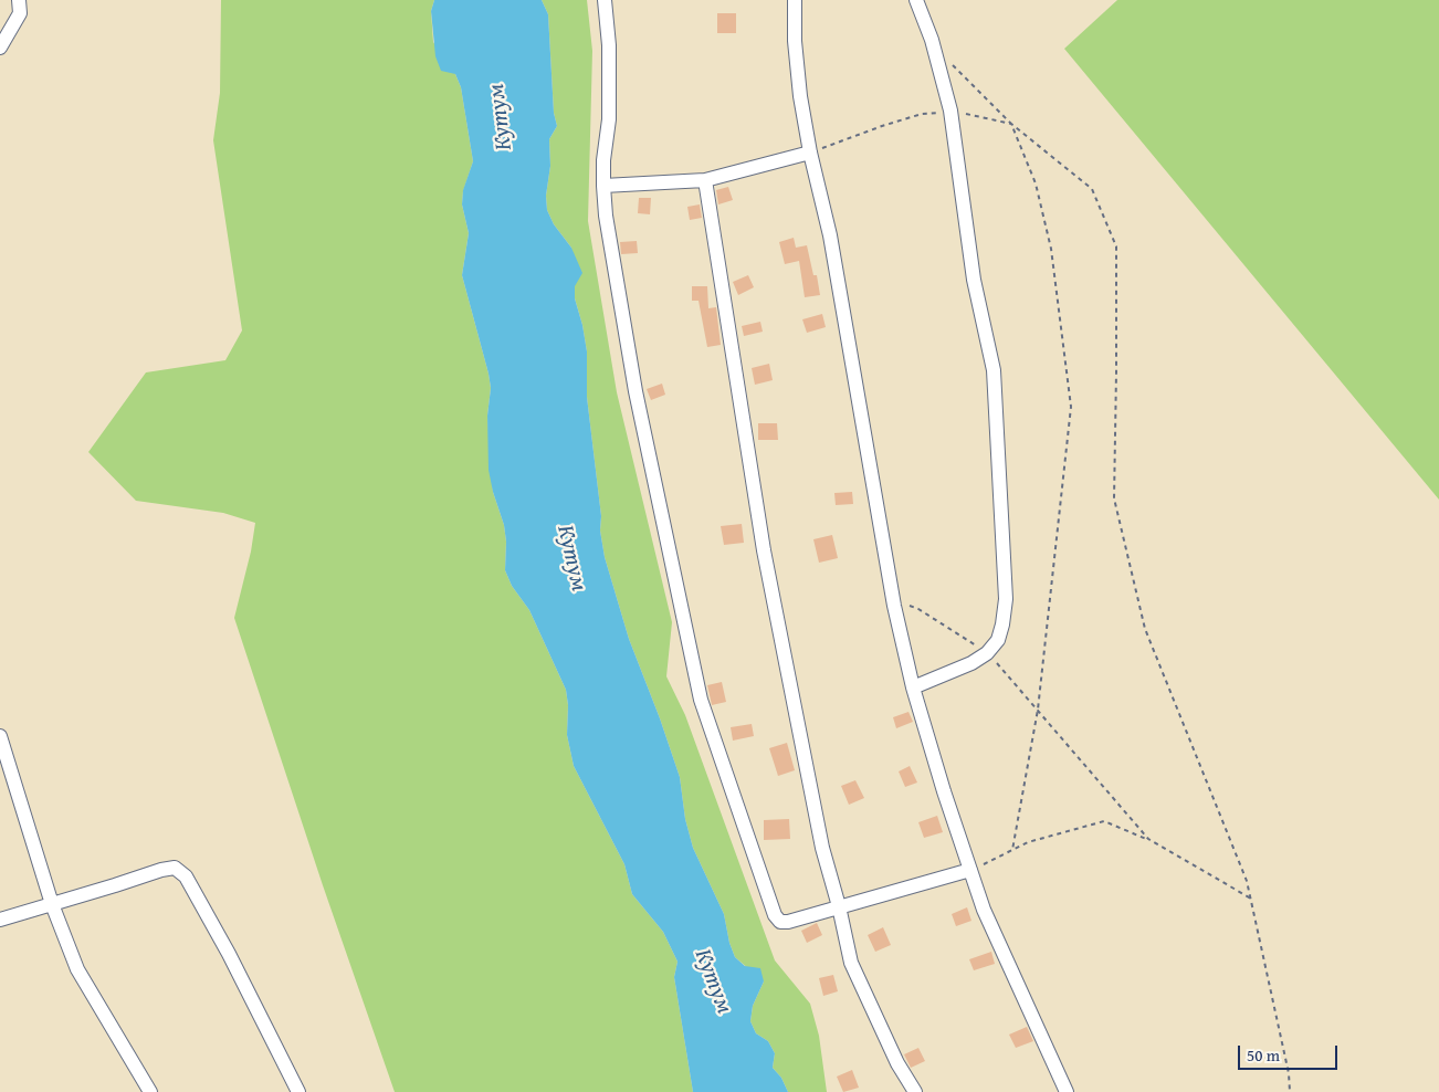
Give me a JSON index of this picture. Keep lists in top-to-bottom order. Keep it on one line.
{"water":["Кутум"],"scale_bar":"50 m"}
